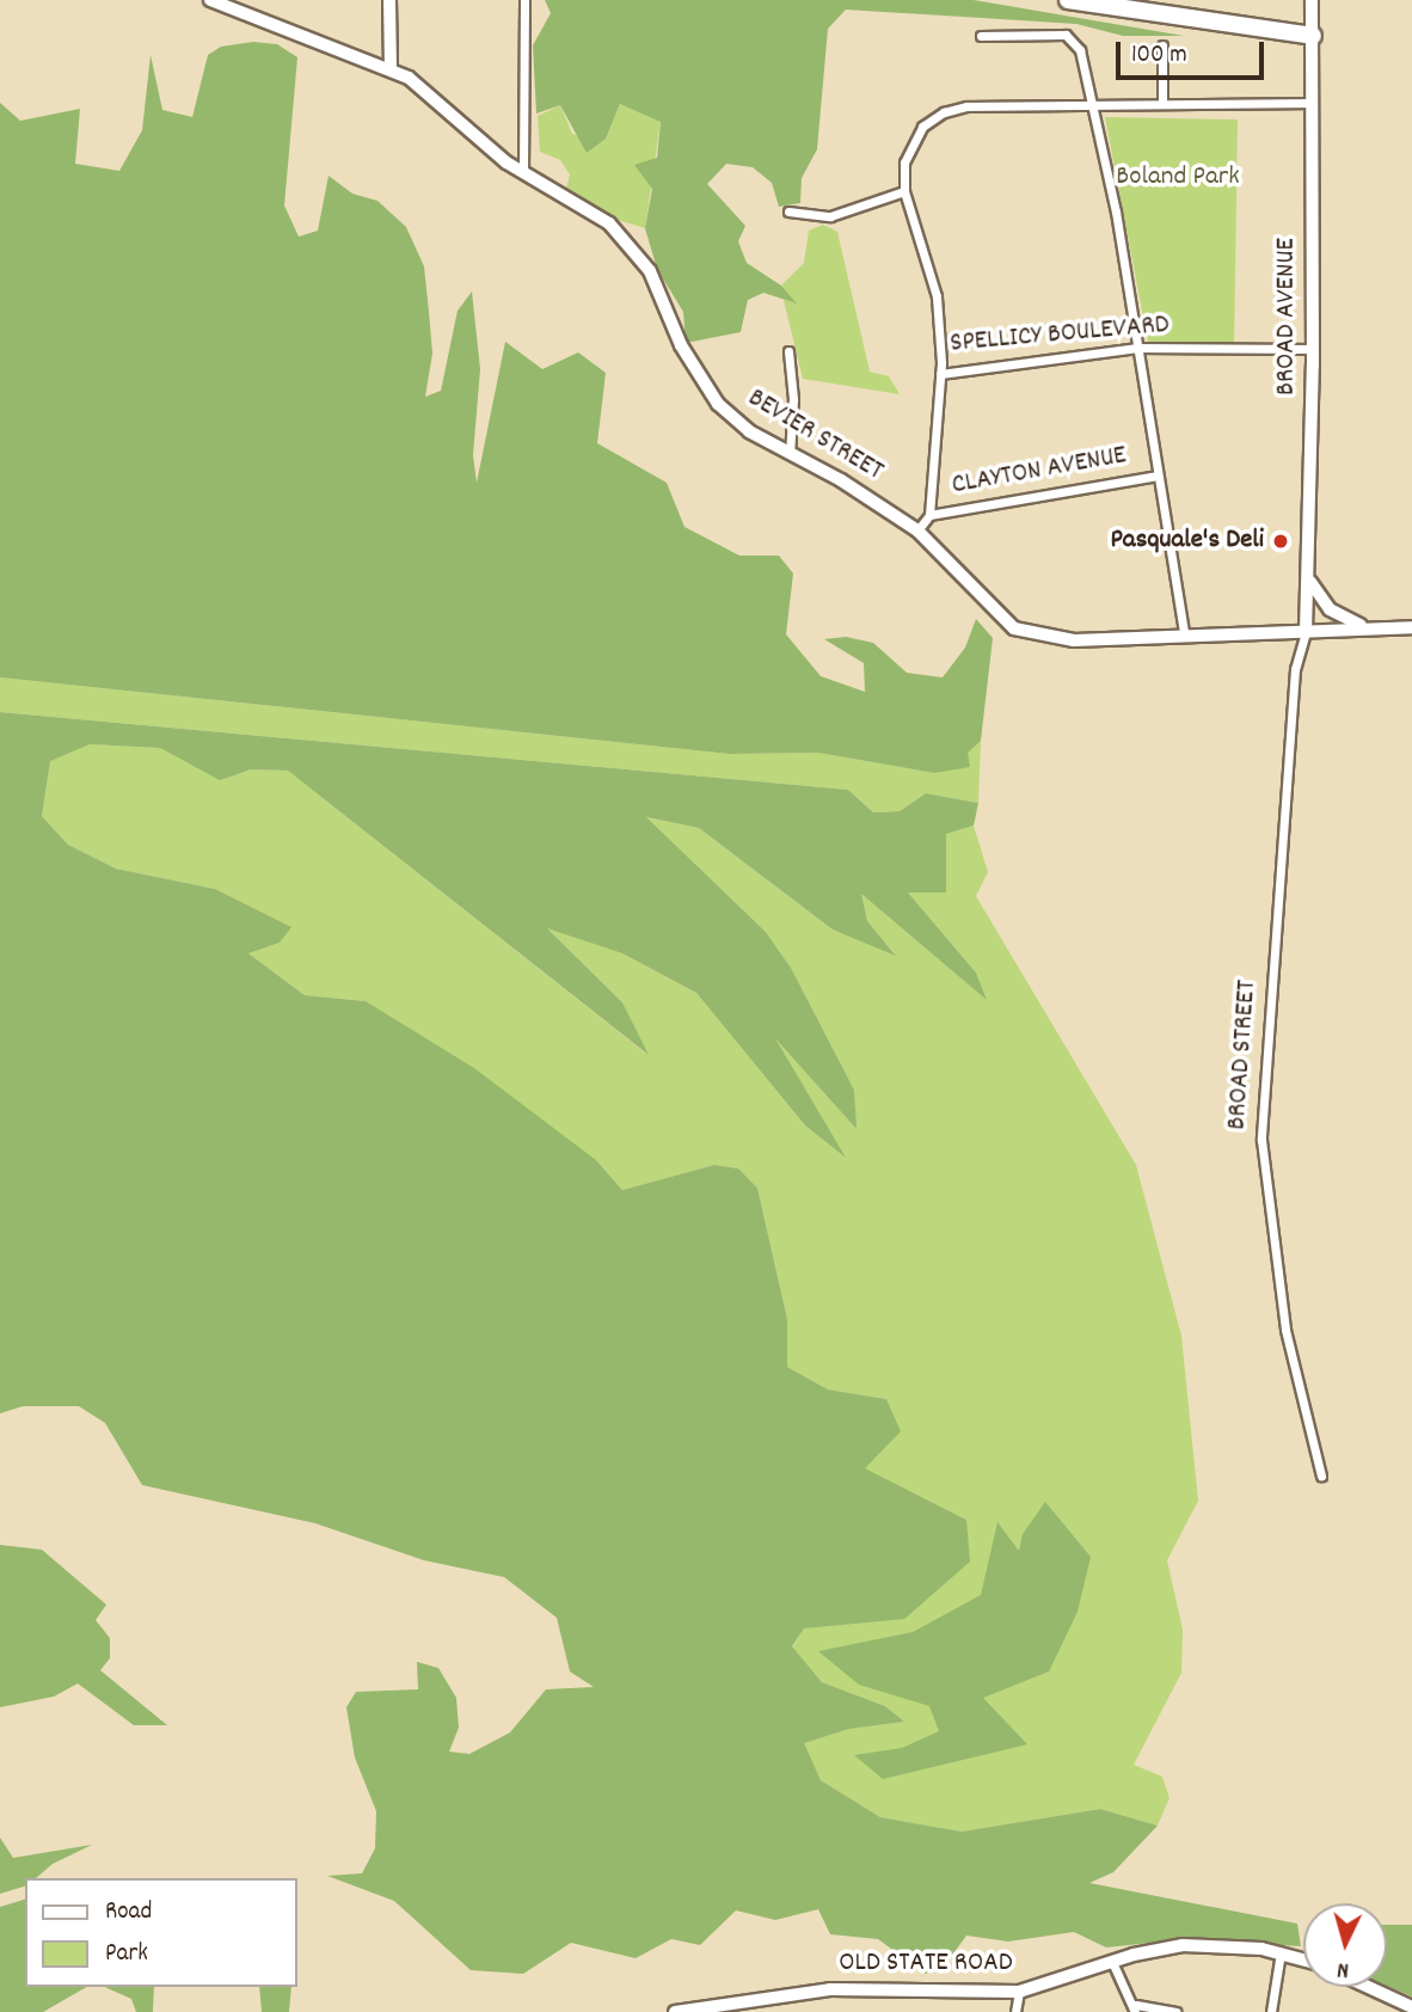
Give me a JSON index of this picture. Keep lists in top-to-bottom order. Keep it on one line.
{"streets":{"street":["BROAD AVENUE","SPELLICY BOULEVARD","BEVIER STREET","CLAYTON AVENUE","BROAD STREET","OLD STATE ROAD"]},"crossings":[["BROAD AVENUE","SPELLICY BOULEVARD"],["BROAD AVENUE","BEVIER STREET"],["BROAD AVENUE","BROAD STREET"],["BEVIER STREET","BROAD STREET"]],"parks":["Boland Park"],"places":["Pasquale's Deli"],"legend":["Road","Park"],"scale_bar":"100 m","north":"bottom"}
